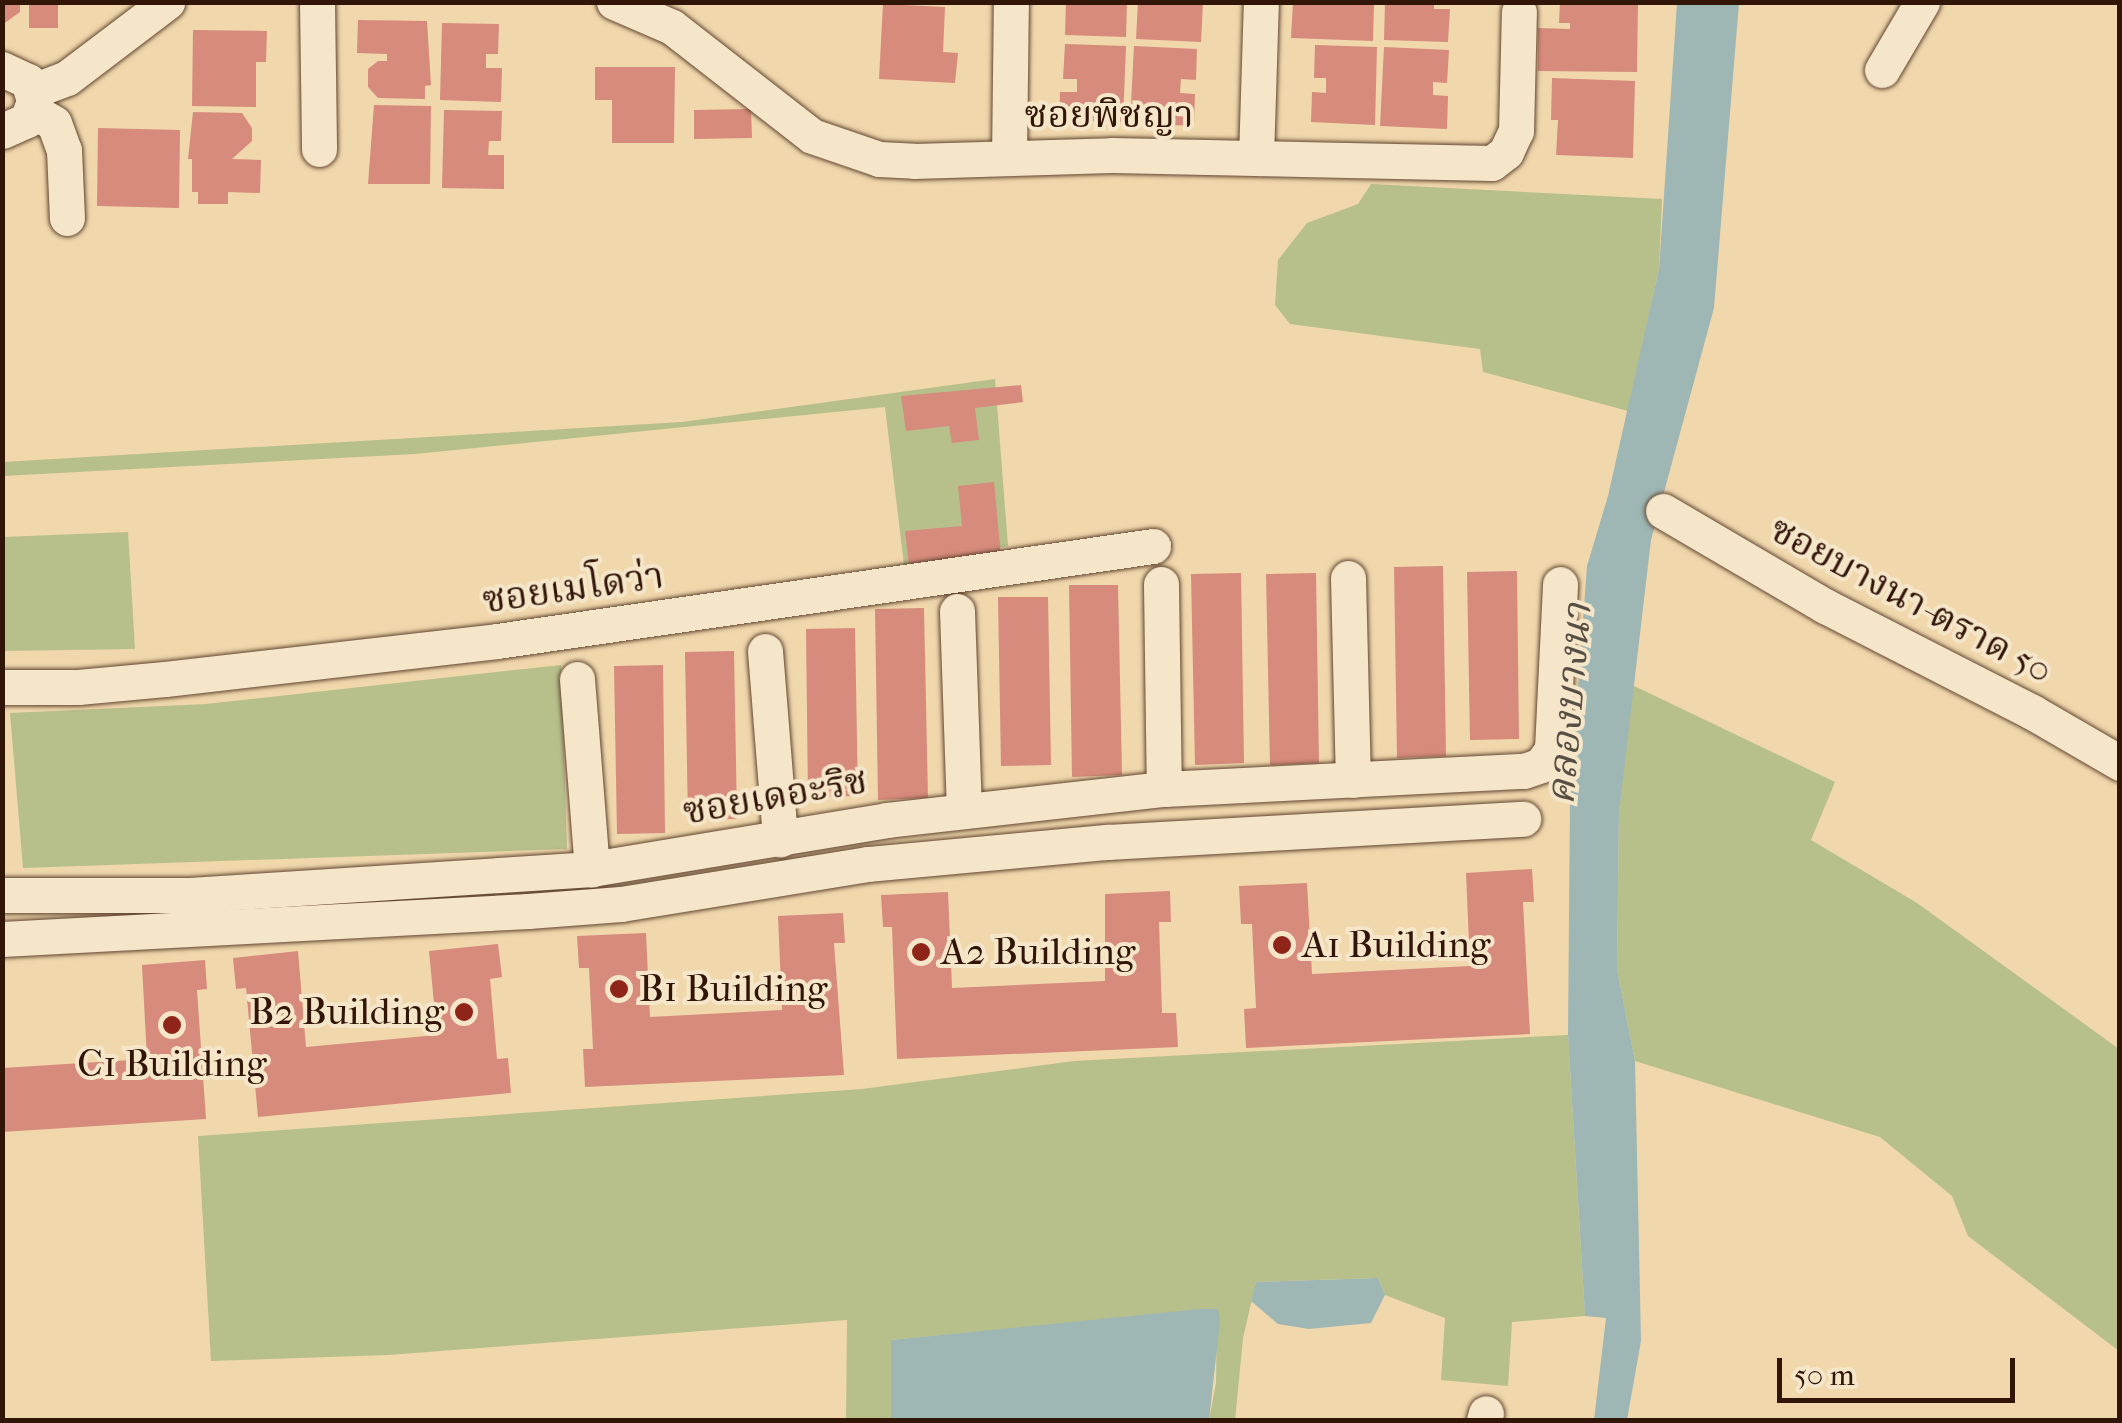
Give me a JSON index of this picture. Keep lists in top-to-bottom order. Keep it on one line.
{"streets":{"street":["ซอยพิชญา","ซอยเมโดว่า","ซอยบางนา-ตราด 50","ซอยเดอะริช"]},"water":["คลองบางนา"],"places":["A1 Building","A2 Building","B1 Building","B2 Building","C1 Building"],"scale_bar":"50 m"}
